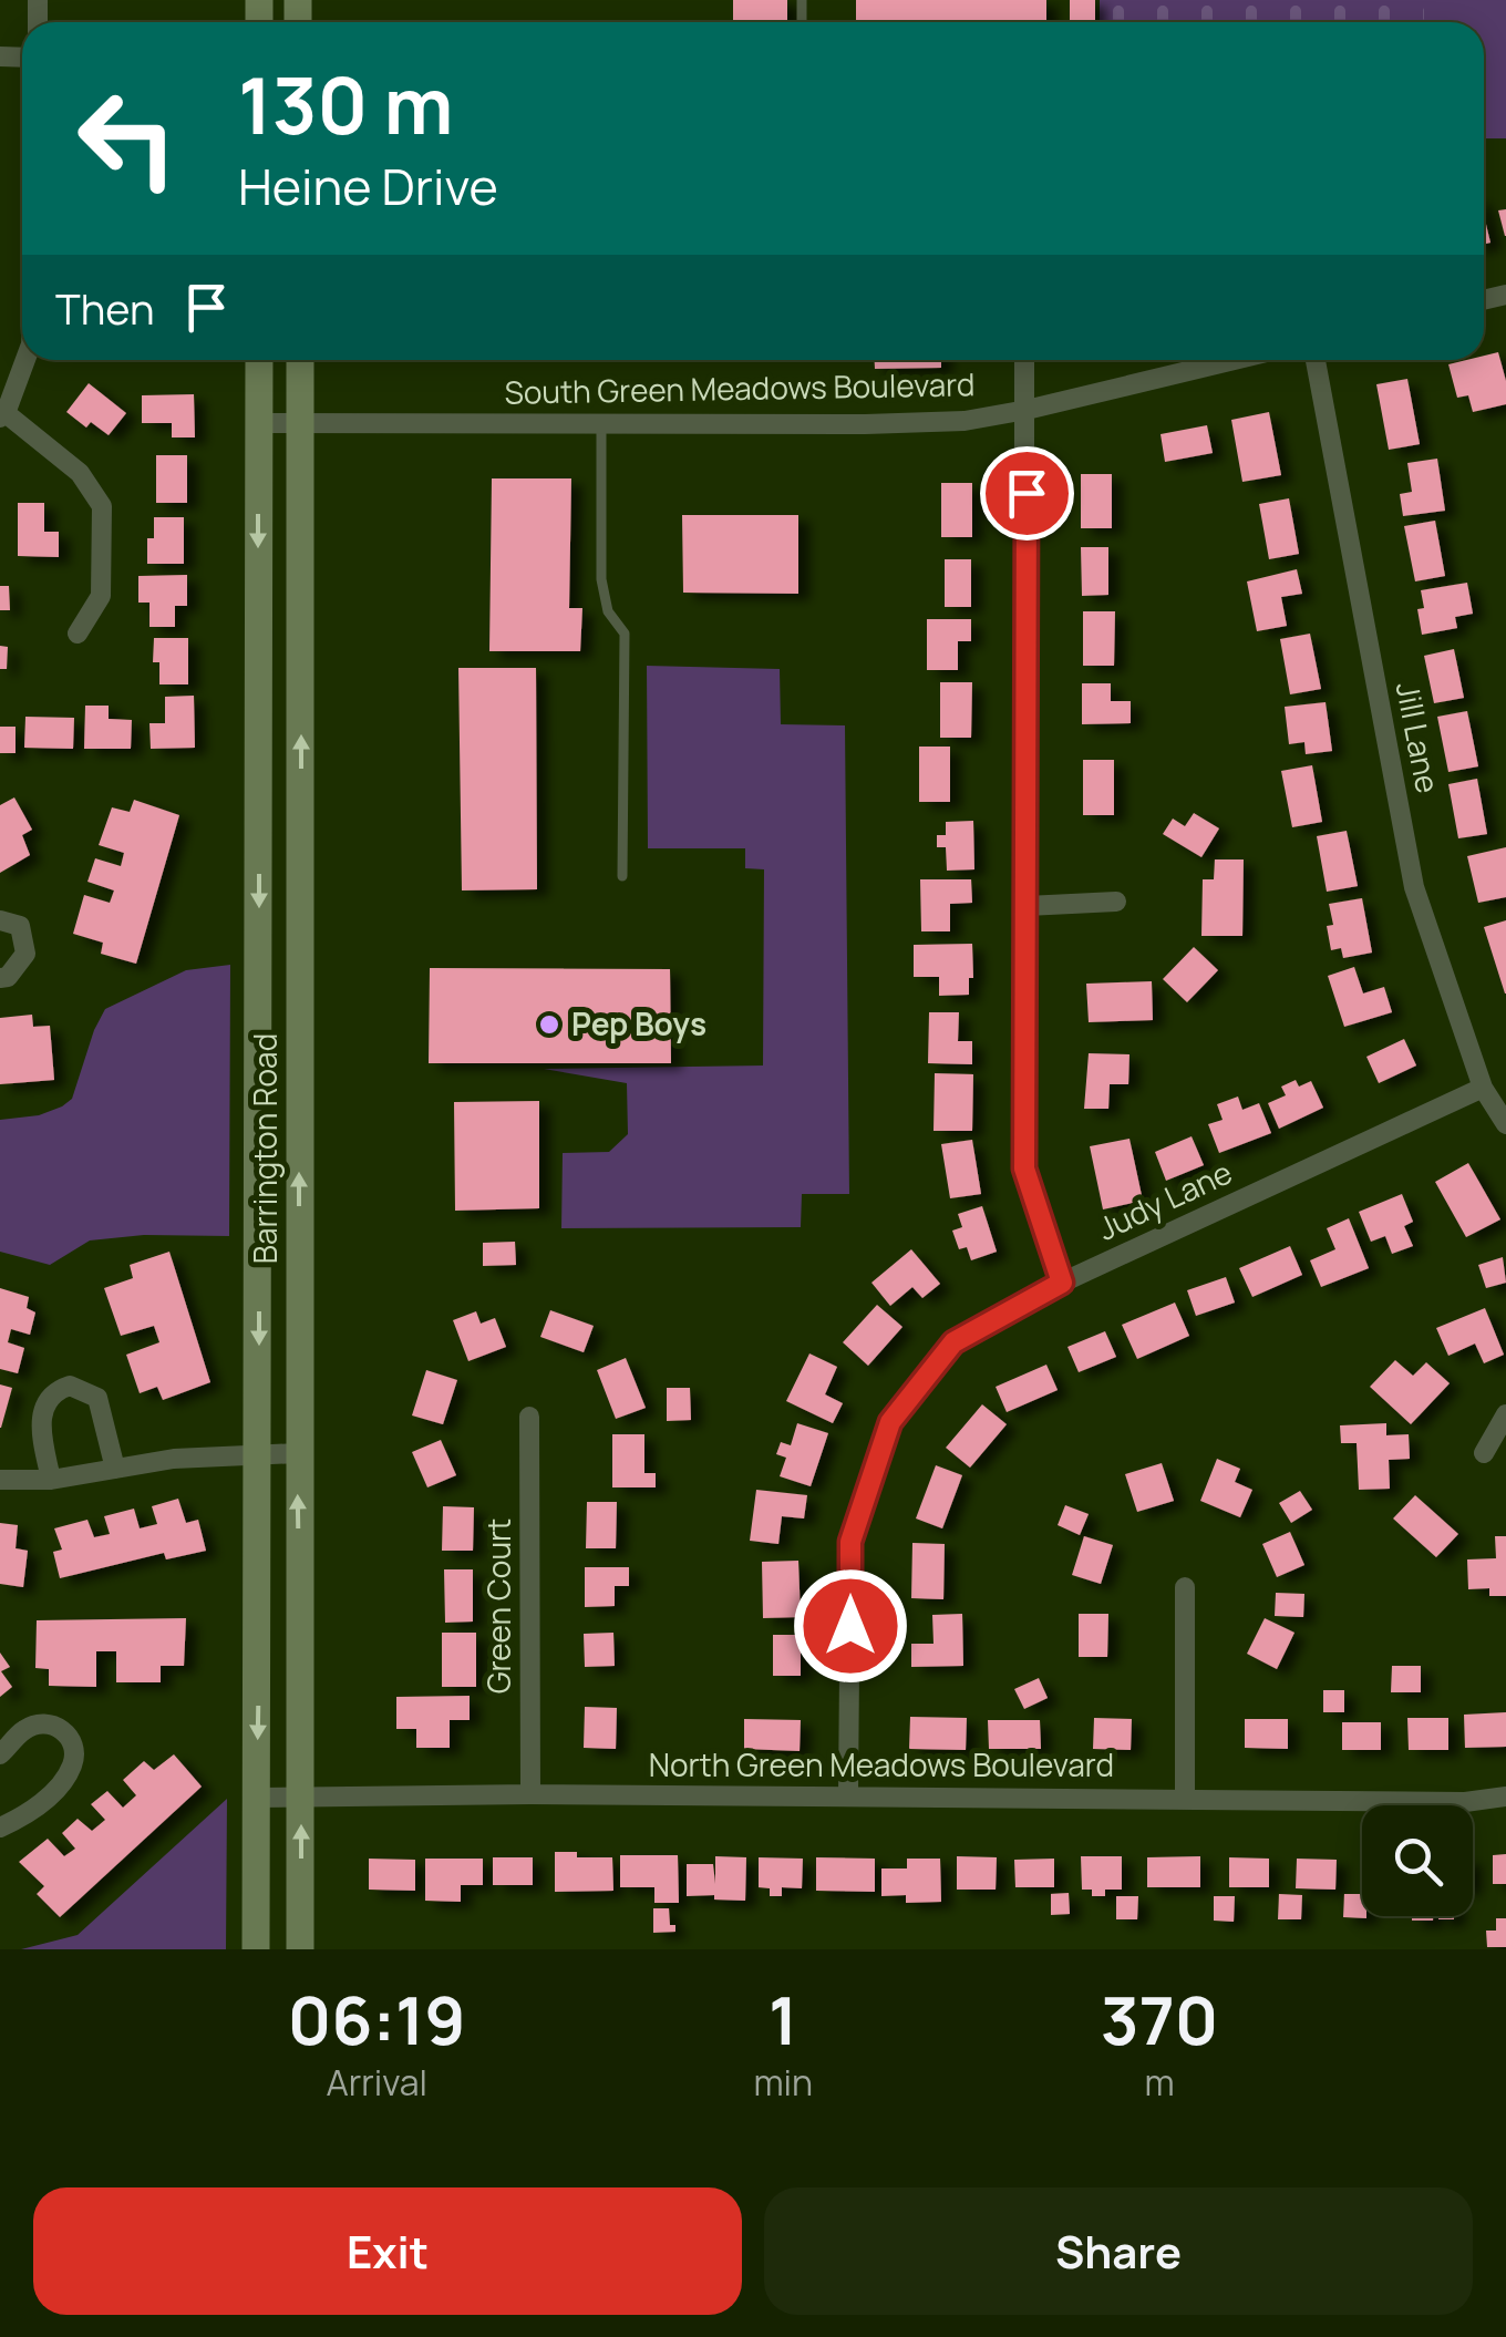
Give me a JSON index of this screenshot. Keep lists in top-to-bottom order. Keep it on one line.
{"streets":{"main road":["Barrington Road"],"street":["South Green Meadows Boulevard","Jill Lane","Judy Lane","Green Court","North Green Meadows Boulevard"]},"crossings":[["South Green Meadows Boulevard","Barrington Road"],["Jill Lane","Judy Lane"],["Barrington Road","North Green Meadows Boulevard"],["Judy Lane","North Green Meadows Boulevard"],["Green Court","North Green Meadows Boulevard"]],"places":["Pep Boys"],"page":{"turn":["130 m","Heine Drive"],"then":"Then","eta":["06:19","Arrival","1","min","370","m"],"buttons":["Exit","Share"]}}
